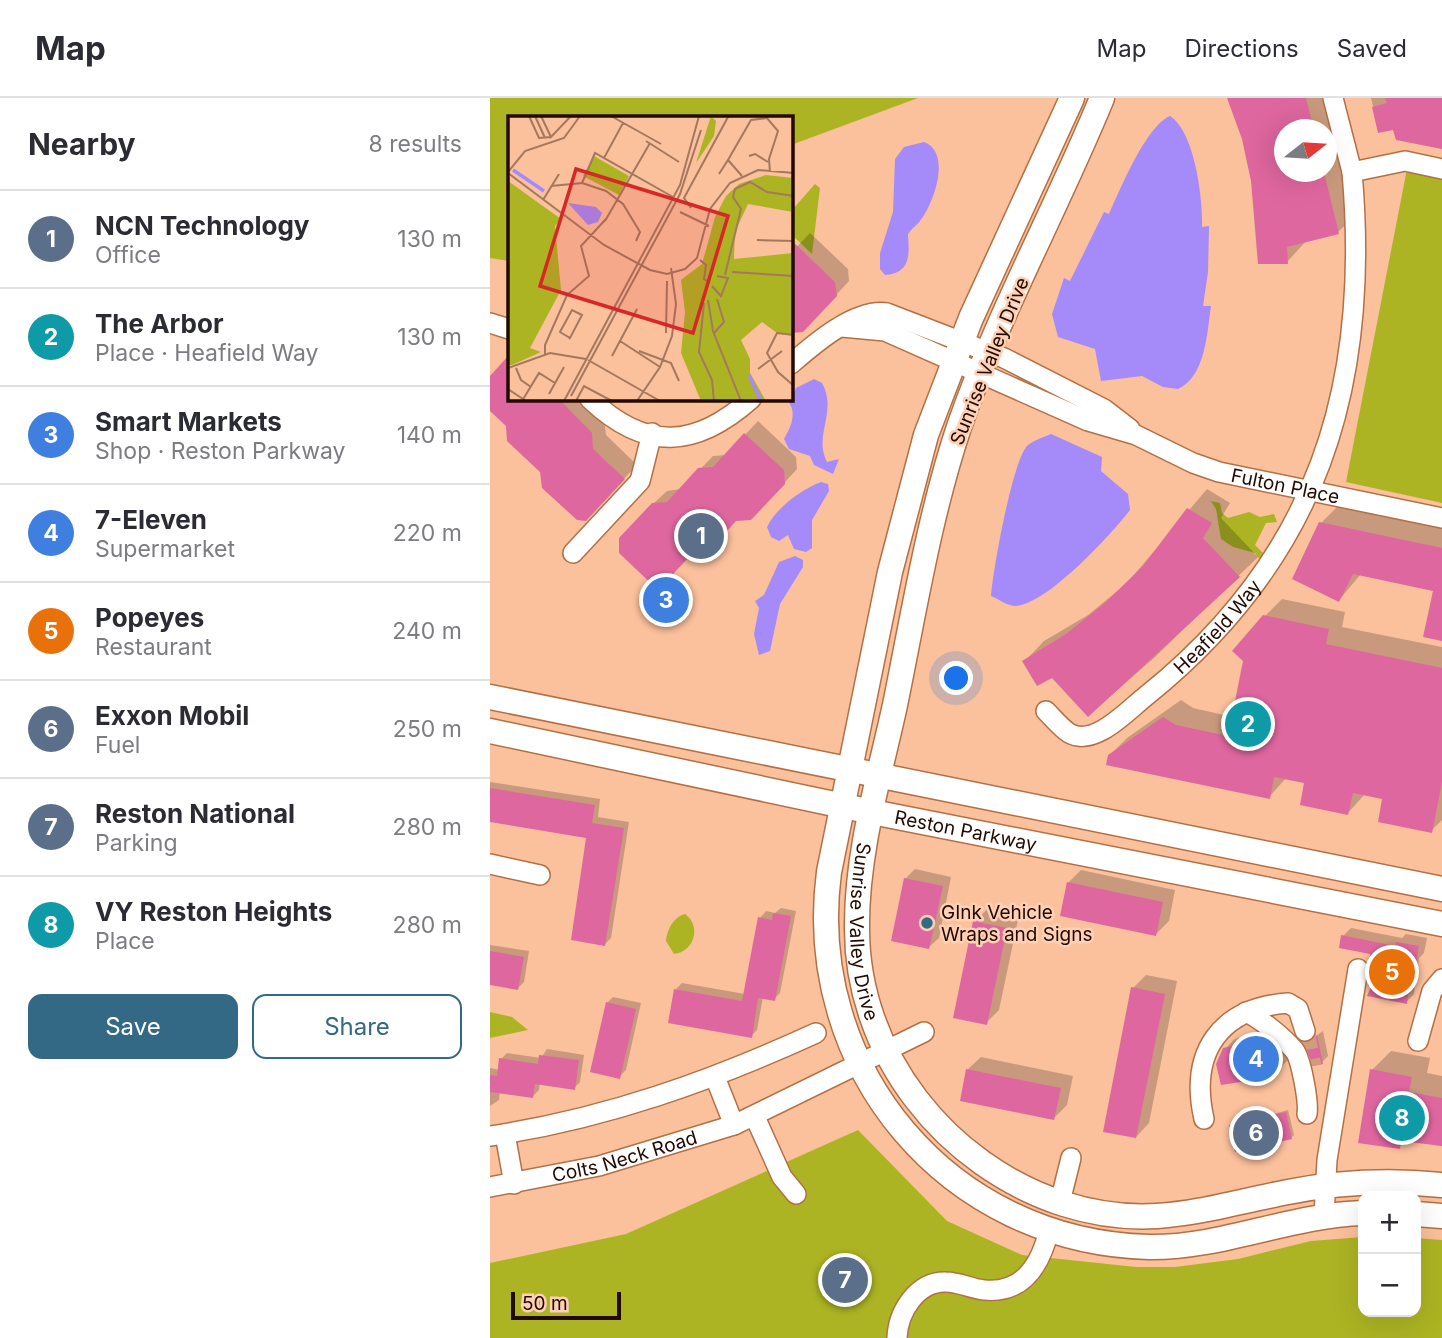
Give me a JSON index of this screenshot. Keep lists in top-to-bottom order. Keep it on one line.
{"streets":{"main road":["Sunrise Valley Drive","Reston Parkway"],"street":["Fulton Place","Heafield Way","Colts Neck Road"]},"crossings":[["Sunrise Valley Drive","Fulton Place"],["Sunrise Valley Drive","Reston Parkway"],["Sunrise Valley Drive","Colts Neck Road"],["Fulton Place","Heafield Way"]],"places":["GInk Vehicle Wraps and Signs"],"scale_bar":"50 m","north":"right","page":{"header":"Map","nav":["Map","Directions","Saved"],"heading":["Nearby","8 results"],"list":[{"mark":"1","name":"NCN Technology","note":"Office","value":"130 m"},{"mark":"2","name":"The Arbor","note":"Place · Heafield Way","value":"130 m"},{"mark":"3","name":"Smart Markets","note":"Shop · Reston Parkway","value":"140 m"},{"mark":"4","name":"7-Eleven","note":"Supermarket","value":"220 m"},{"mark":"5","name":"Popeyes","note":"Restaurant","value":"240 m"},{"mark":"6","name":"Exxon Mobil","note":"Fuel","value":"250 m"},{"mark":"7","name":"Reston National","note":"Parking","value":"280 m"},{"mark":"8","name":"VY Reston Heights","note":"Place","value":"280 m"}],"pins":["1","3","2","5","4","8","6","7"],"buttons":["Save","Share"],"map_buttons":["+","−"],"scale":"50 m"}}
